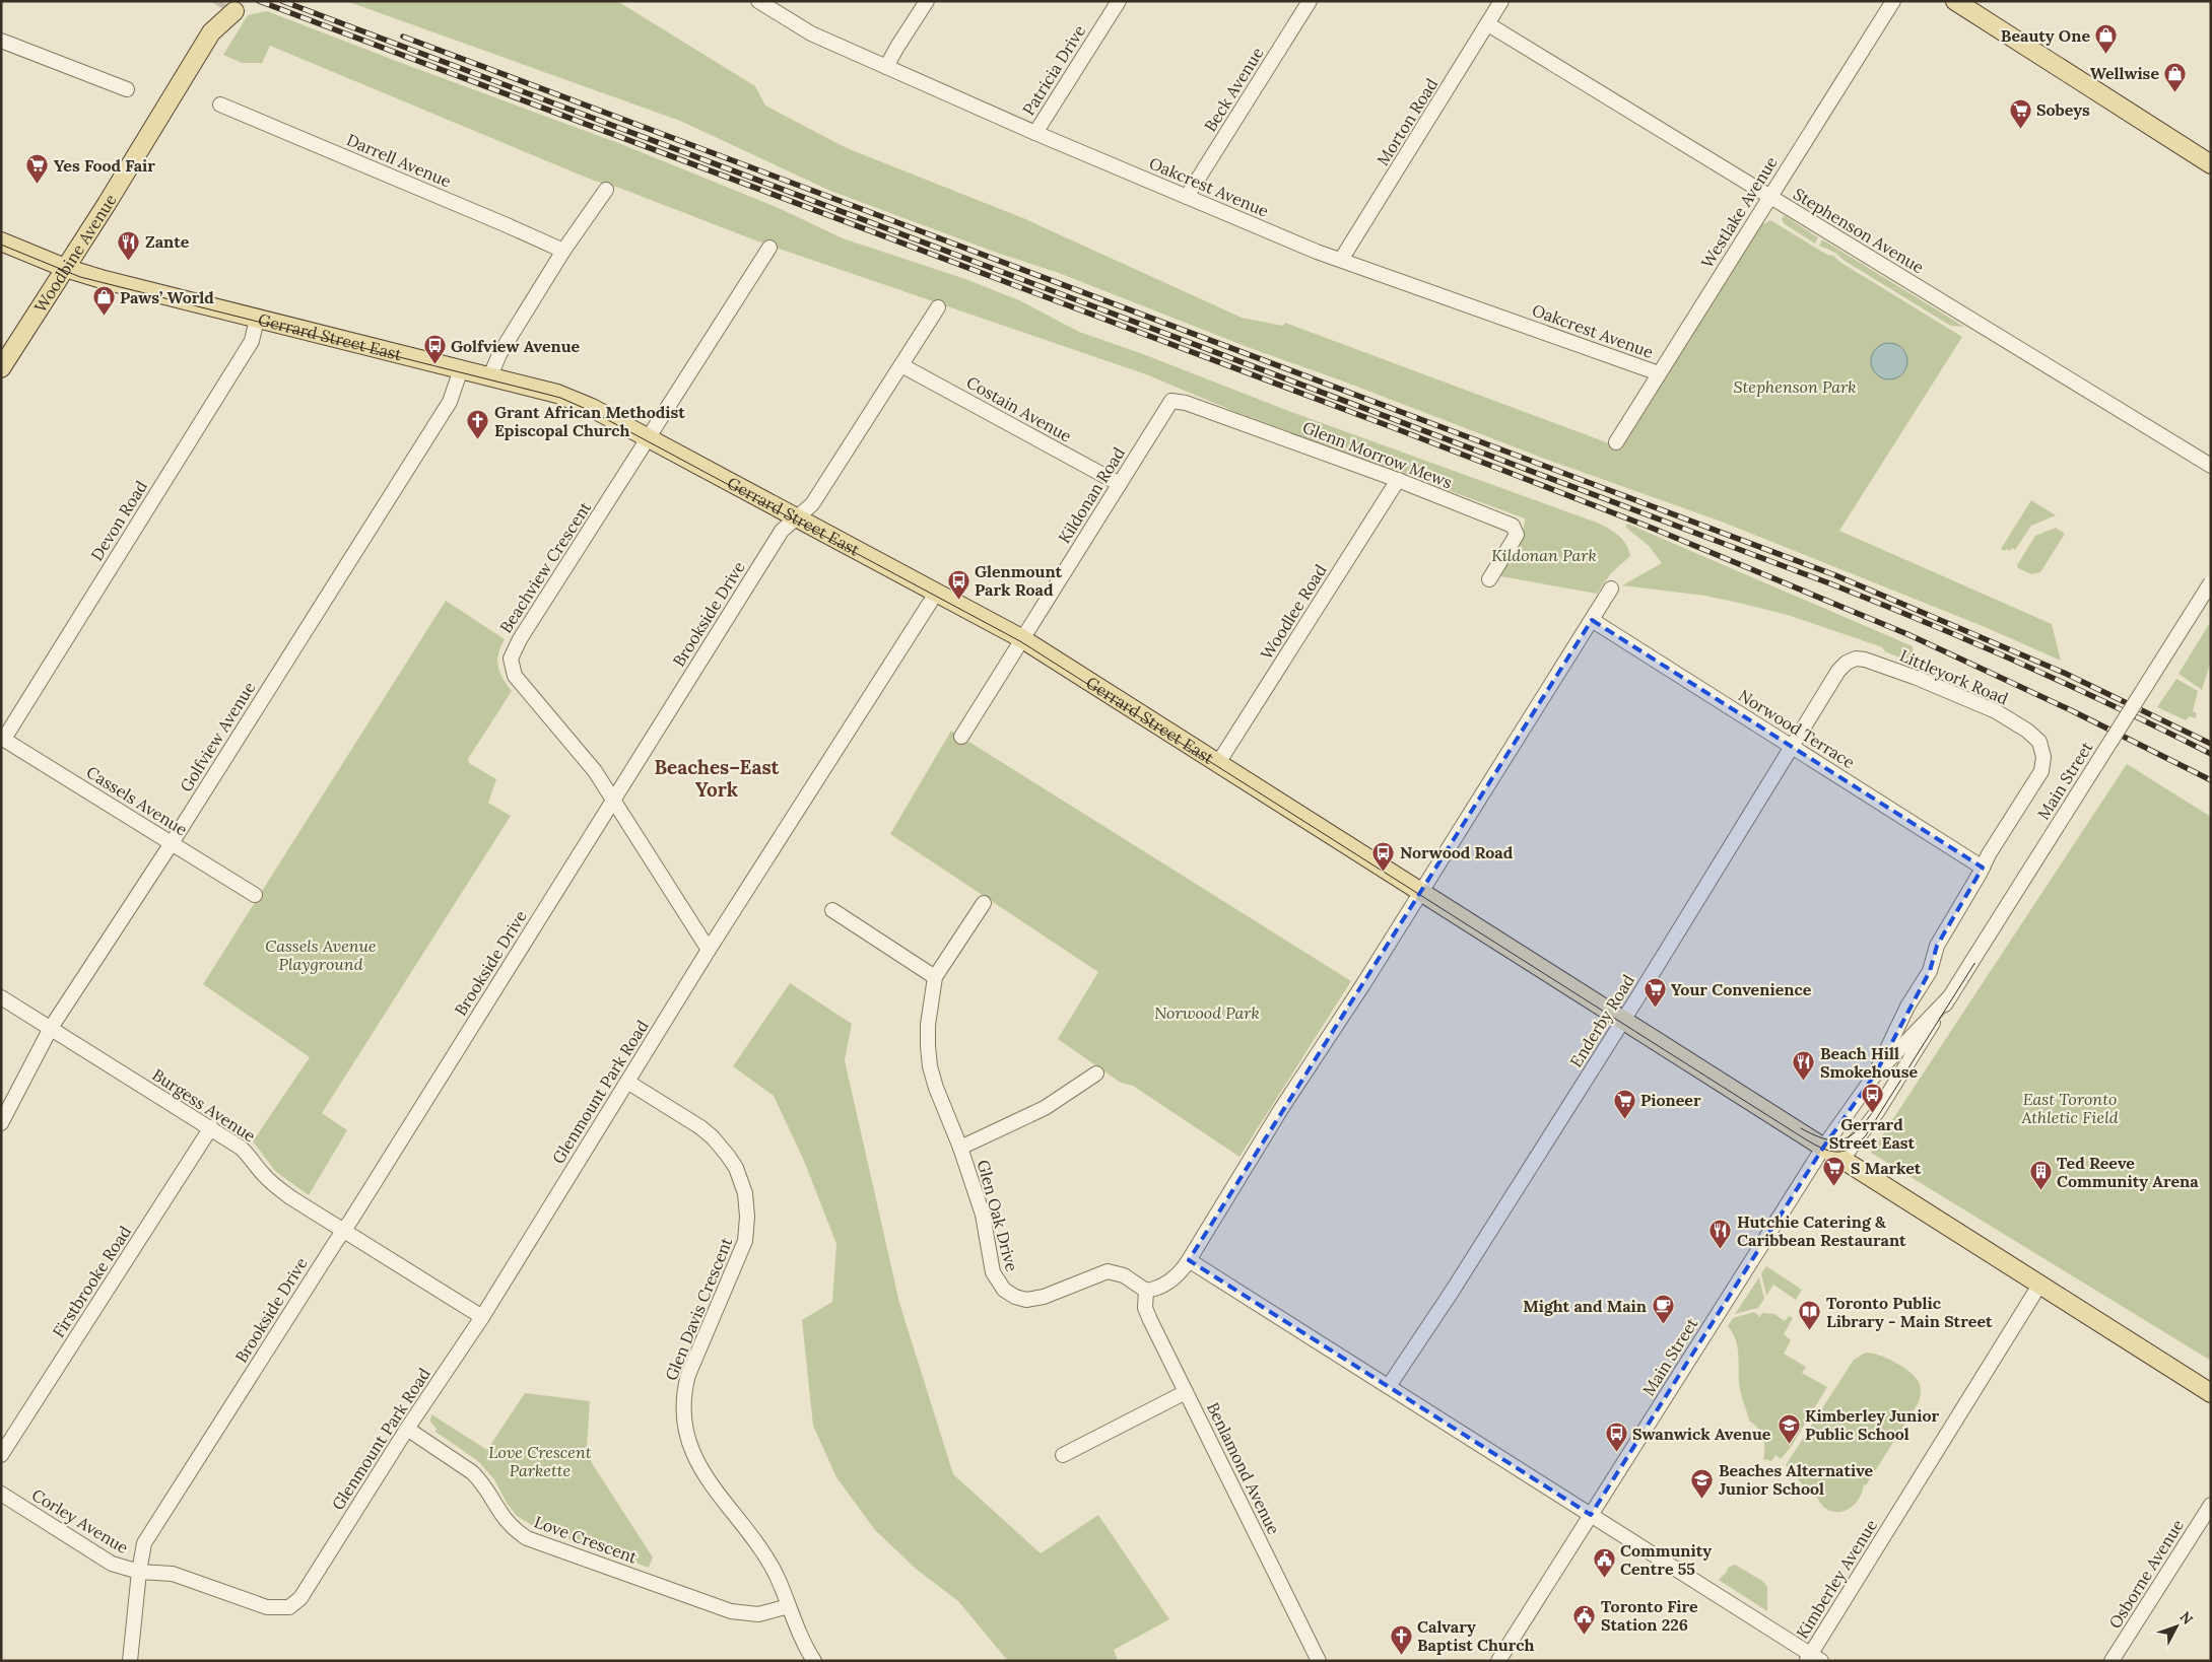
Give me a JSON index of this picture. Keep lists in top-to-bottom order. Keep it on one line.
{"streets":{"main road":["Woodbine Avenue","Gerrard Street East"],"street":["Patricia Drive","Beck Avenue","Morton Road","Darrell Avenue","Oakcrest Avenue","Westlake Avenue","Stephenson Avenue","Costain Avenue","Glenn Morrow Mews","Kildonan Road","Devon Road","Beachview Crescent","Woodlee Road","Brookside Drive","Littleyork Road","Norwood Terrace","Golfview Avenue","Main Street","Cassels Avenue","Enderby Road","Glenmount Park Road","Burgess Avenue","Glen Oak Drive","Firstbrooke Road","Glen Davis Crescent","Benlamond Avenue","Corley Avenue","Love Crescent","Osborne Avenue","Kimberley Avenue"]},"crossings":[["Patricia Drive","Oakcrest Avenue"],["Beck Avenue","Oakcrest Avenue"],["Morton Road","Oakcrest Avenue"],["Morton Road","Stephenson Avenue"],["Oakcrest Avenue","Westlake Avenue"],["Westlake Avenue","Stephenson Avenue"],["Woodbine Avenue","Gerrard Street East"],["Gerrard Street East","Kildonan Road"],["Gerrard Street East","Devon Road"],["Gerrard Street East","Beachview Crescent"],["Gerrard Street East","Woodlee Road"],["Gerrard Street East","Brookside Drive"],["Gerrard Street East","Golfview Avenue"],["Gerrard Street East","Main Street"],["Gerrard Street East","Enderby Road"],["Gerrard Street East","Glenmount Park Road"],["Gerrard Street East","Kimberley Avenue"],["Costain Avenue","Kildonan Road"],["Costain Avenue","Brookside Drive"],["Glenn Morrow Mews","Kildonan Road"],["Glenn Morrow Mews","Woodlee Road"],["Devon Road","Cassels Avenue"],["Beachview Crescent","Brookside Drive"],["Beachview Crescent","Glenmount Park Road"],["Brookside Drive","Burgess Avenue"],["Brookside Drive","Corley Avenue"],["Littleyork Road","Main Street"],["Littleyork Road","Enderby Road"],["Norwood Terrace","Main Street"],["Norwood Terrace","Enderby Road"],["Golfview Avenue","Cassels Avenue"],["Golfview Avenue","Burgess Avenue"],["Glenmount Park Road","Burgess Avenue"],["Glenmount Park Road","Glen Davis Crescent"],["Glenmount Park Road","Corley Avenue"],["Glenmount Park Road","Love Crescent"],["Burgess Avenue","Firstbrooke Road"],["Glen Oak Drive","Benlamond Avenue"],["Glen Davis Crescent","Love Crescent"]],"districts":["Beaches–East York"],"parks":["Stephenson Park","Kildonan Park","Cassels Avenue Playground","Norwood Park","East Toronto Athletic Field","Love Crescent Parkette"],"places":{"shop":["Beauty One","Wellwise","Paws’ World"],"supermarket":["Sobeys","Yes Food Fair","Your Convenience","Pioneer","S Market"],"restaurant":["Zante","Beach Hill Smokehouse","Hutchie Catering & Caribbean Restaurant"],"bus stop":["Golfview Avenue","Glenmount Park Road","Norwood Road","Gerrard Street East","Swanwick Avenue"],"church":["Grant African Methodist Episcopal Church","Calvary Baptist Church"],"building":["Ted Reeve Community Arena"],"cafe":["Might and Main"],"library":["Toronto Public Library - Main Street"],"school or university":["Kimberley Junior Public School","Beaches Alternative Junior School"],"public building":["Community Centre 55","Toronto Fire Station 226"]},"north":"top right"}
